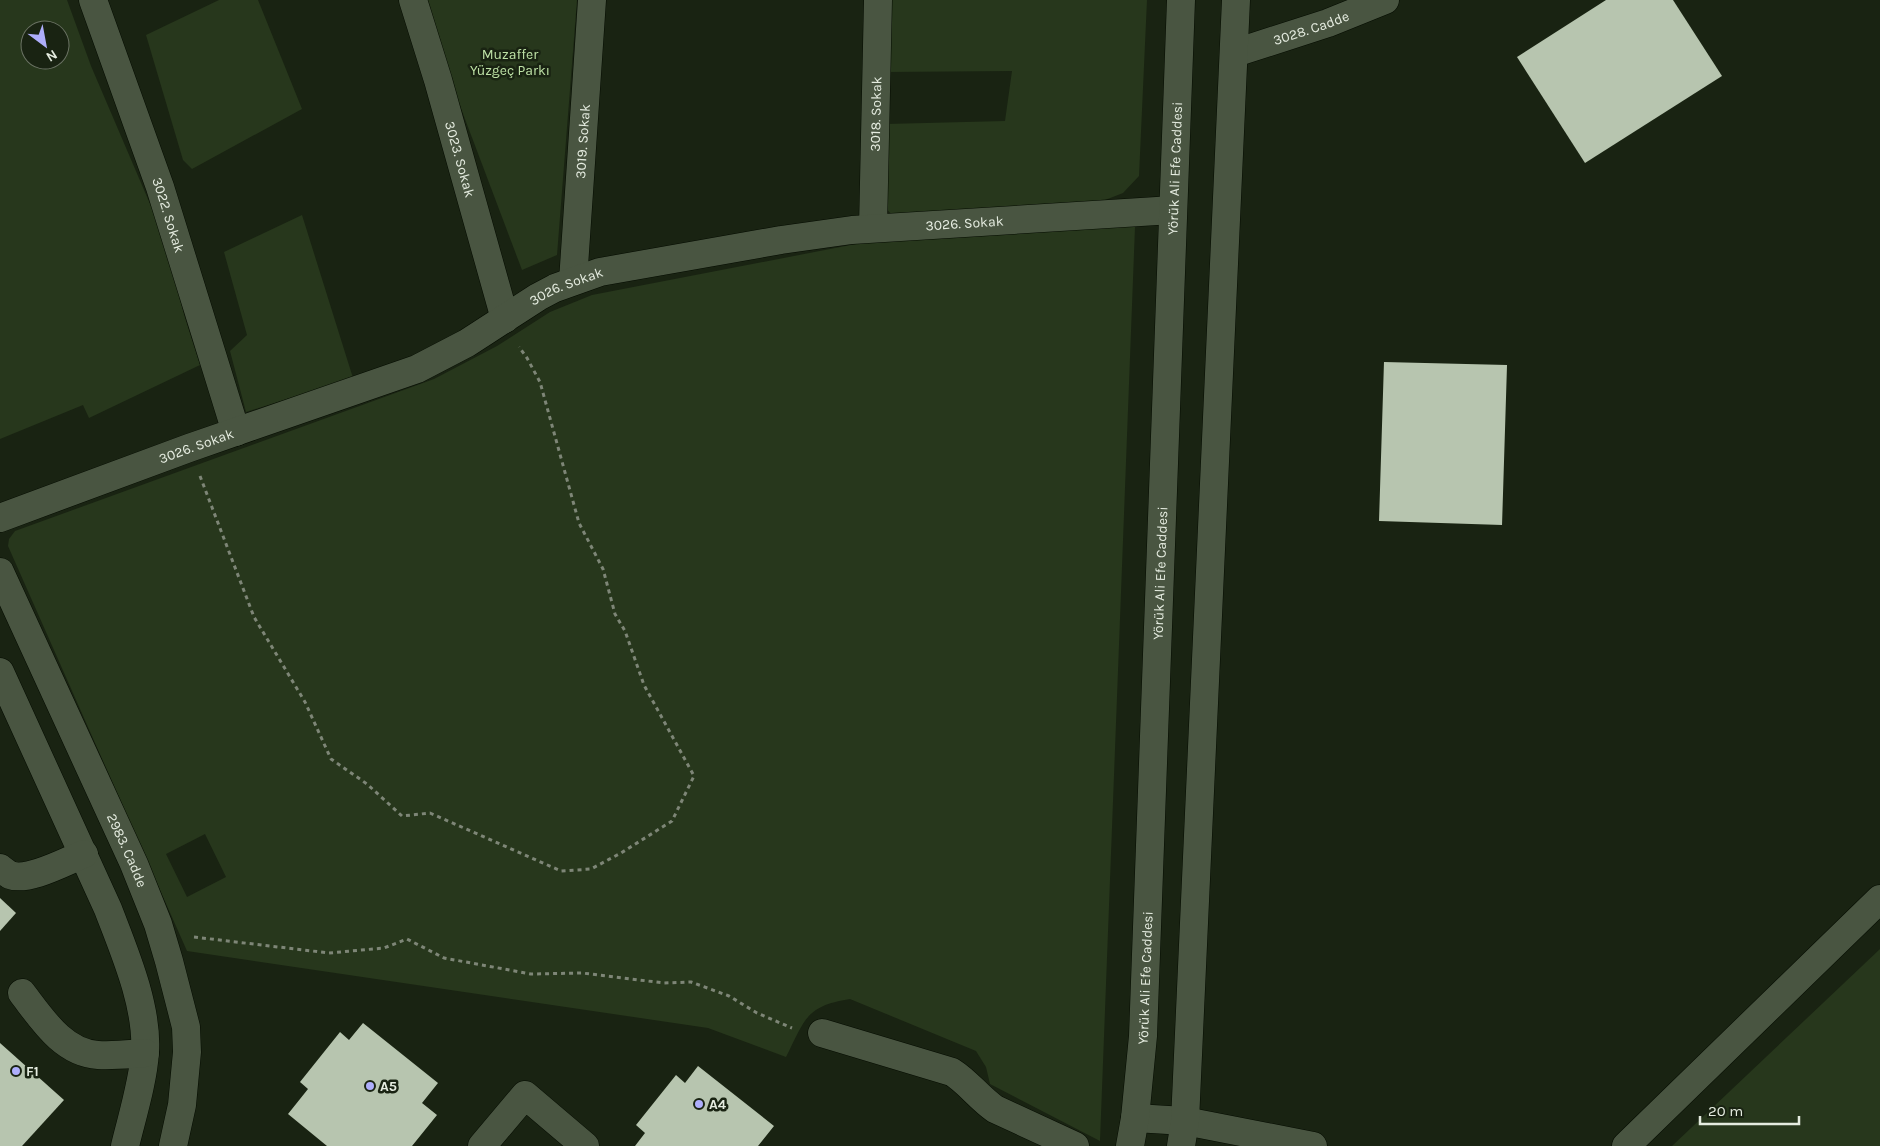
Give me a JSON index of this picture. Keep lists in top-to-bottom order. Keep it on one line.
{"streets":{"street":["3028. Cadde","3018. Sokak","3019. Sokak","3023. Sokak","Yörük Ali Efe Caddesi","3022. Sokak","3026. Sokak","2983. Cadde"]},"crossings":[["3018. Sokak","3026. Sokak"],["3019. Sokak","3026. Sokak"],["3023. Sokak","3026. Sokak"],["Yörük Ali Efe Caddesi","3026. Sokak"],["3022. Sokak","3026. Sokak"]],"parks":["Muzaffer Yüzgeç Parkı"],"places":["F1","A5","A4"],"scale_bar":"20 m","north":"bottom right"}
